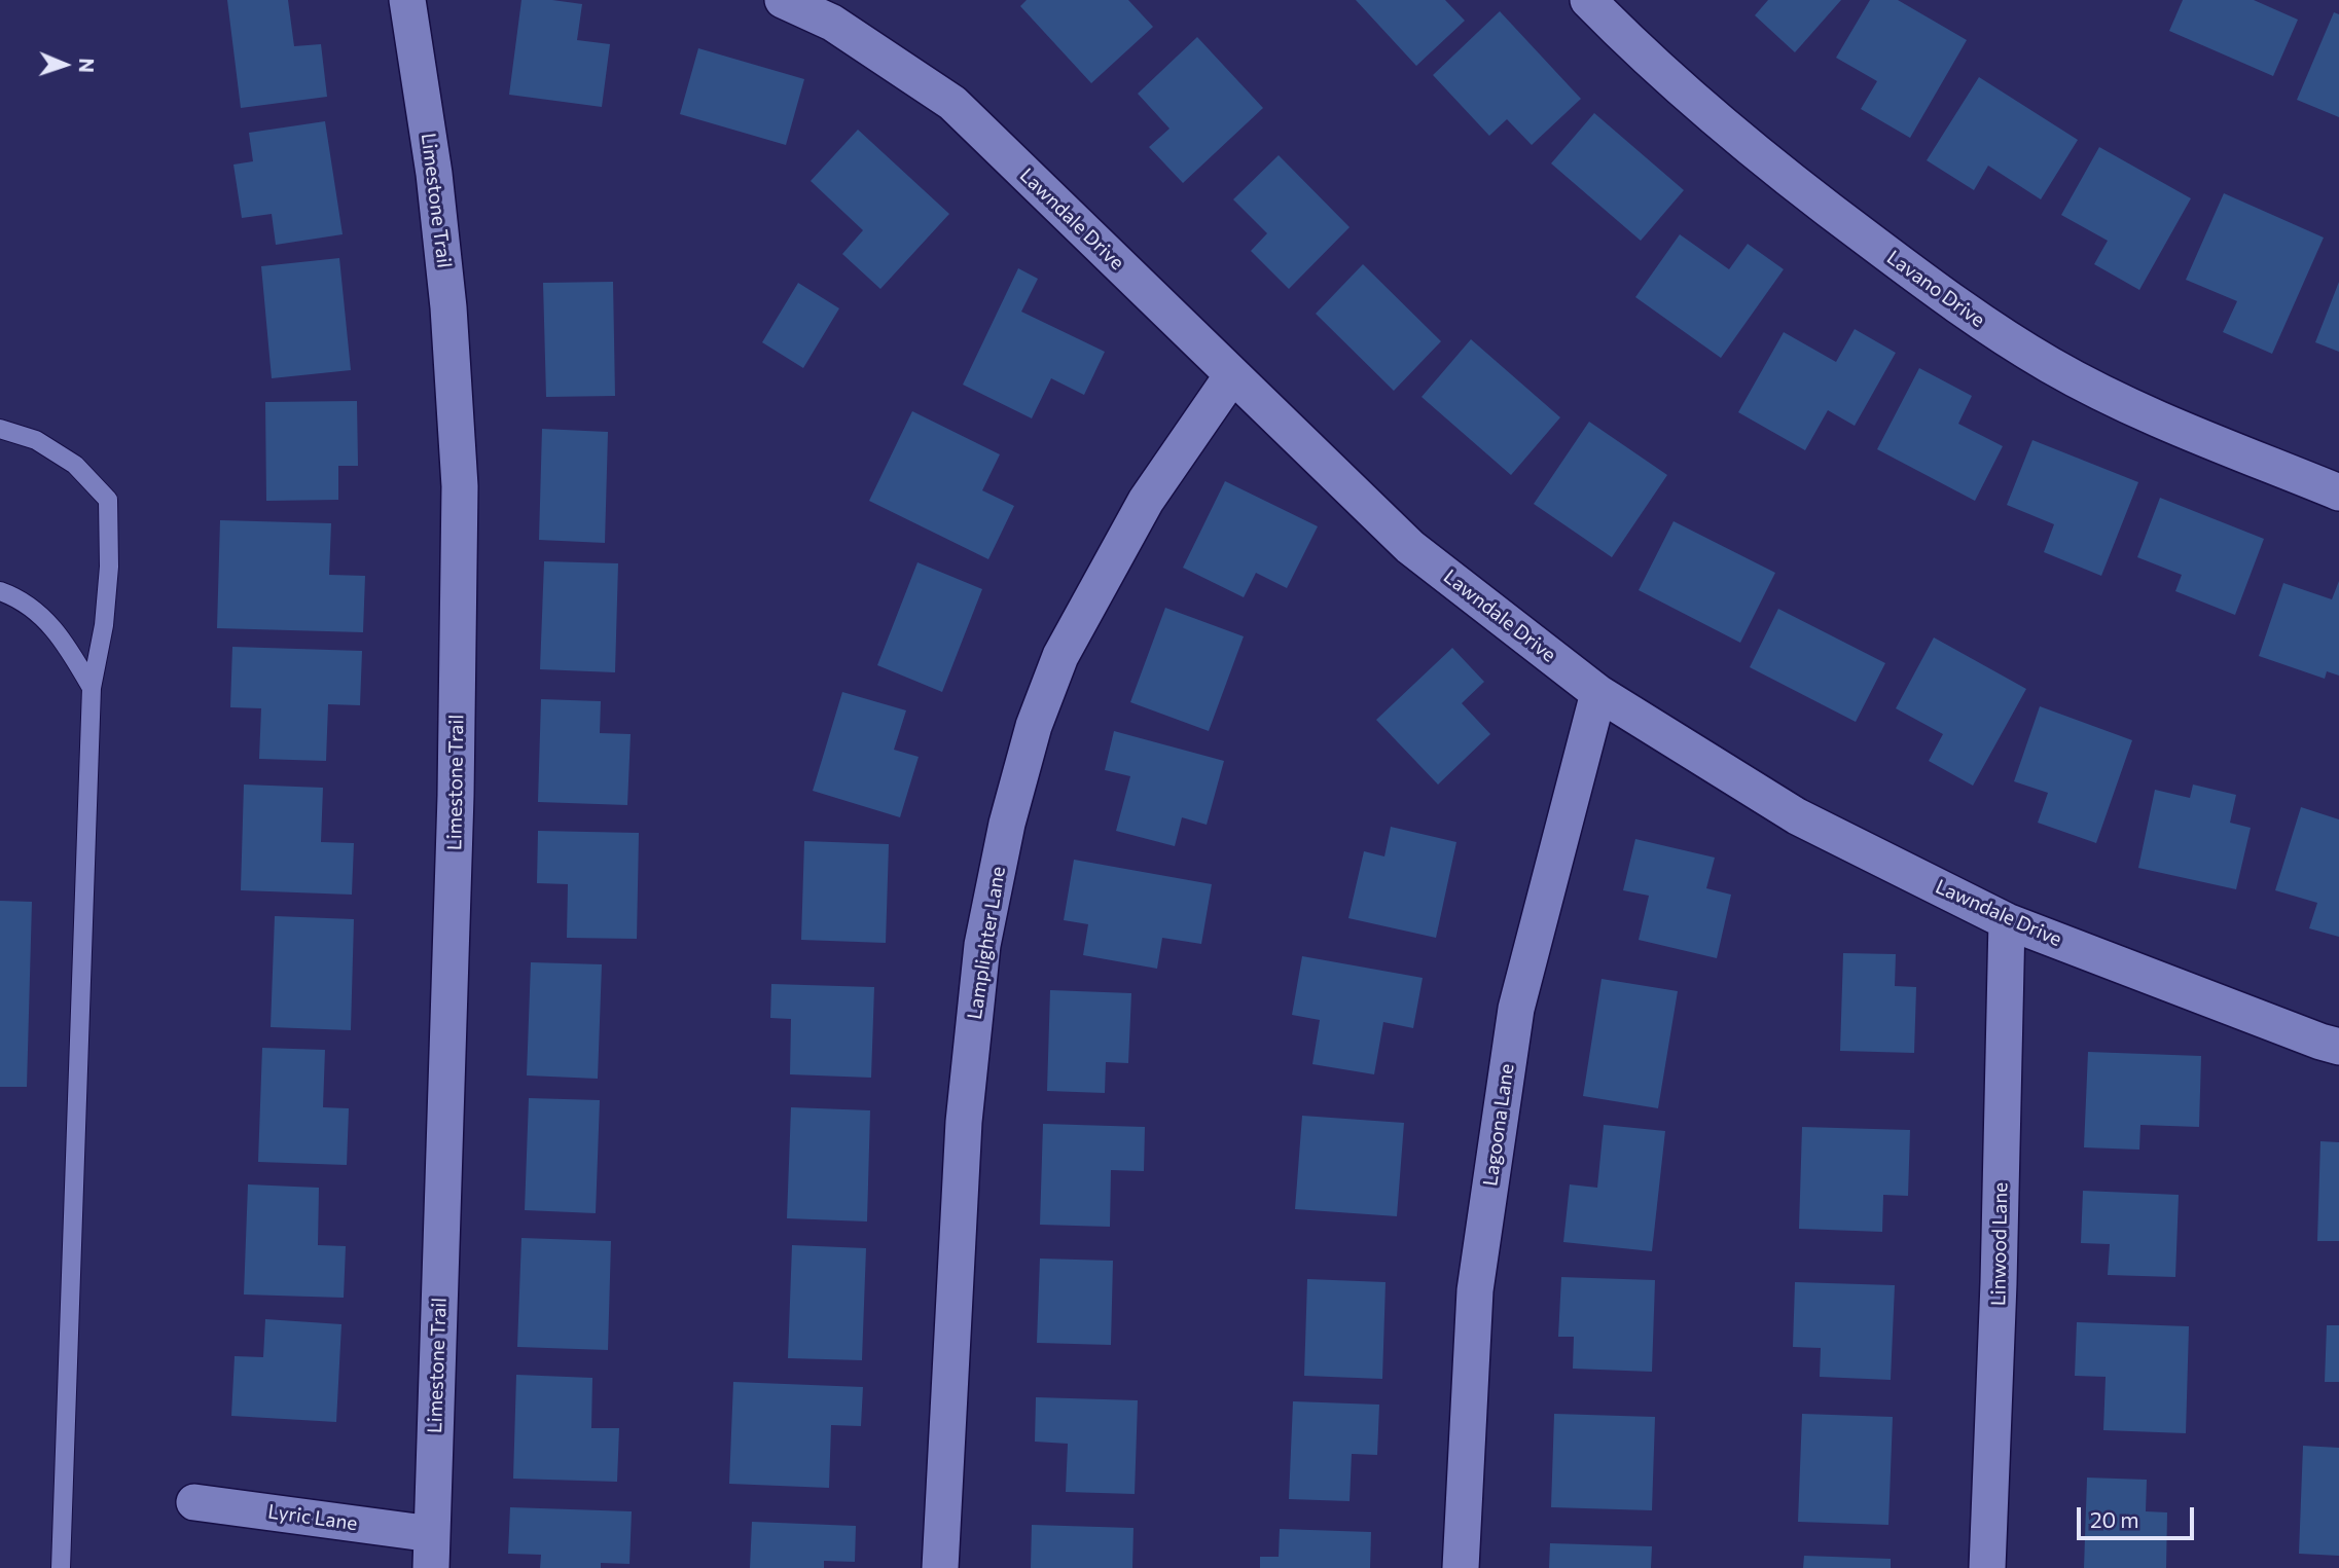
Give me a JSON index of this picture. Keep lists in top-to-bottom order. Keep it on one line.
{"streets":{"street":["Limestone Trail","Lawndale Drive","Lavano Drive","Lamplighter Lane","Lagoona Lane","Linwood Lane","Lyric Lane"]},"crossings":[["Limestone Trail","Lyric Lane"],["Lawndale Drive","Lamplighter Lane"],["Lawndale Drive","Lagoona Lane"],["Lawndale Drive","Linwood Lane"]],"scale_bar":"20 m","north":"right"}
